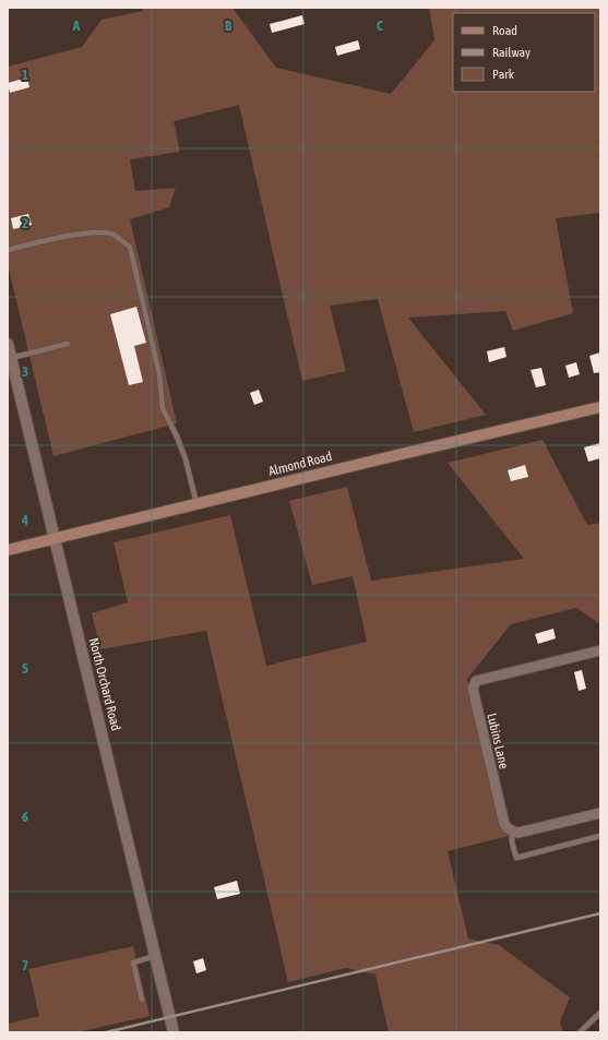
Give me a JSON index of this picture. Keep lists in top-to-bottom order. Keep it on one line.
{"streets":{"main road":["Almond Road"],"street":["North Orchard Road","Lubins Lane"]},"crossings":[["Almond Road","North Orchard Road"]],"legend":["Road","Railway","Park"],"grid":{"columns":["A","B","C"],"rows":["1","2","3","4","5","6","7"]}}
